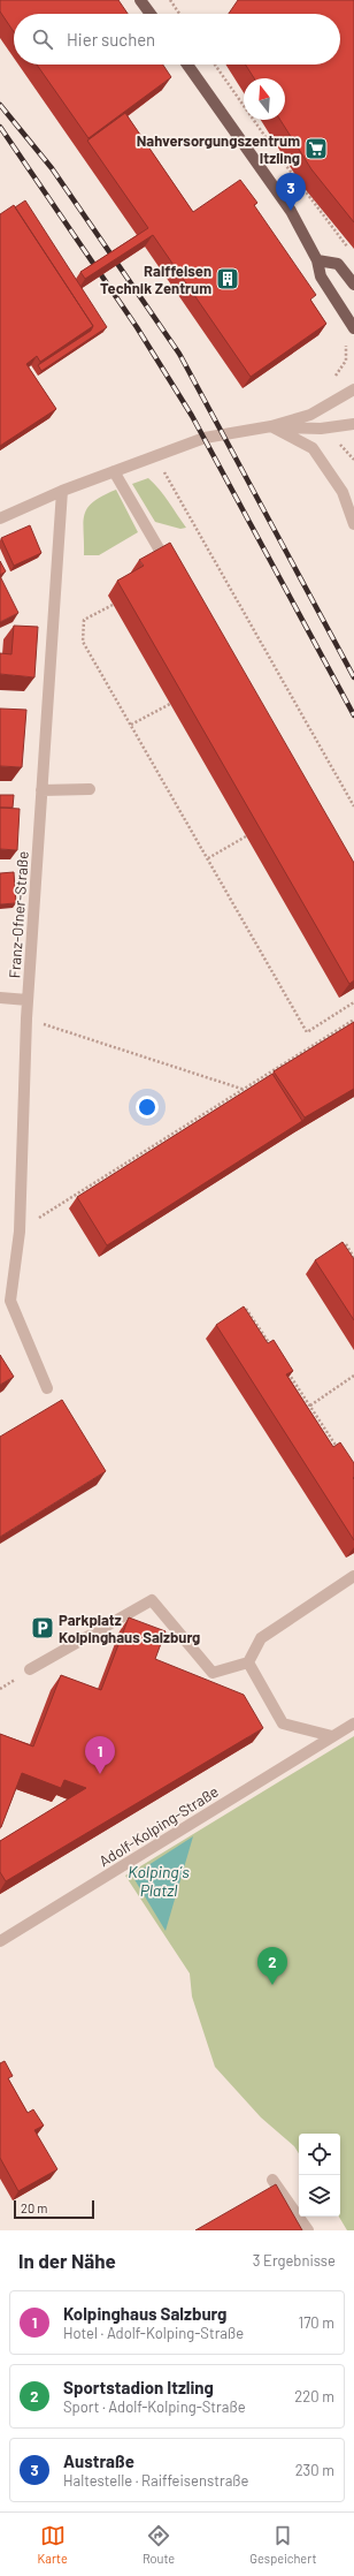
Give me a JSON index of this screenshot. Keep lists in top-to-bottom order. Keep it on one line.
{"streets":{"street":["Franz-Ofner-Straße","Adolf-Kolping-Straße"]},"water":["Kolping´s Platzl"],"places":{"supermarket":["Nahversorgungszentrum Itzling"],"building":["Raiffeisen Technik Zentrum"],"parking":["Parkplatz Kolpinghaus Salzburg"]},"scale_bar":"20 m","north":"top","page":{"search":"Hier suchen","pins":["3","1","2"],"scale":"20 m","heading":["In der Nähe","3 Ergebnisse"],"list":[{"mark":"1","name":"Kolpinghaus Salzburg","note":"Hotel · Adolf-Kolping-Straße","value":"170 m"},{"mark":"2","name":"Sportstadion Itzling","note":"Sport · Adolf-Kolping-Straße","value":"220 m"},{"mark":"3","name":"Austraße","note":"Haltestelle · Raiffeisenstraße","value":"230 m"}],"nav":["Karte","Route","Gespeichert"]}}
